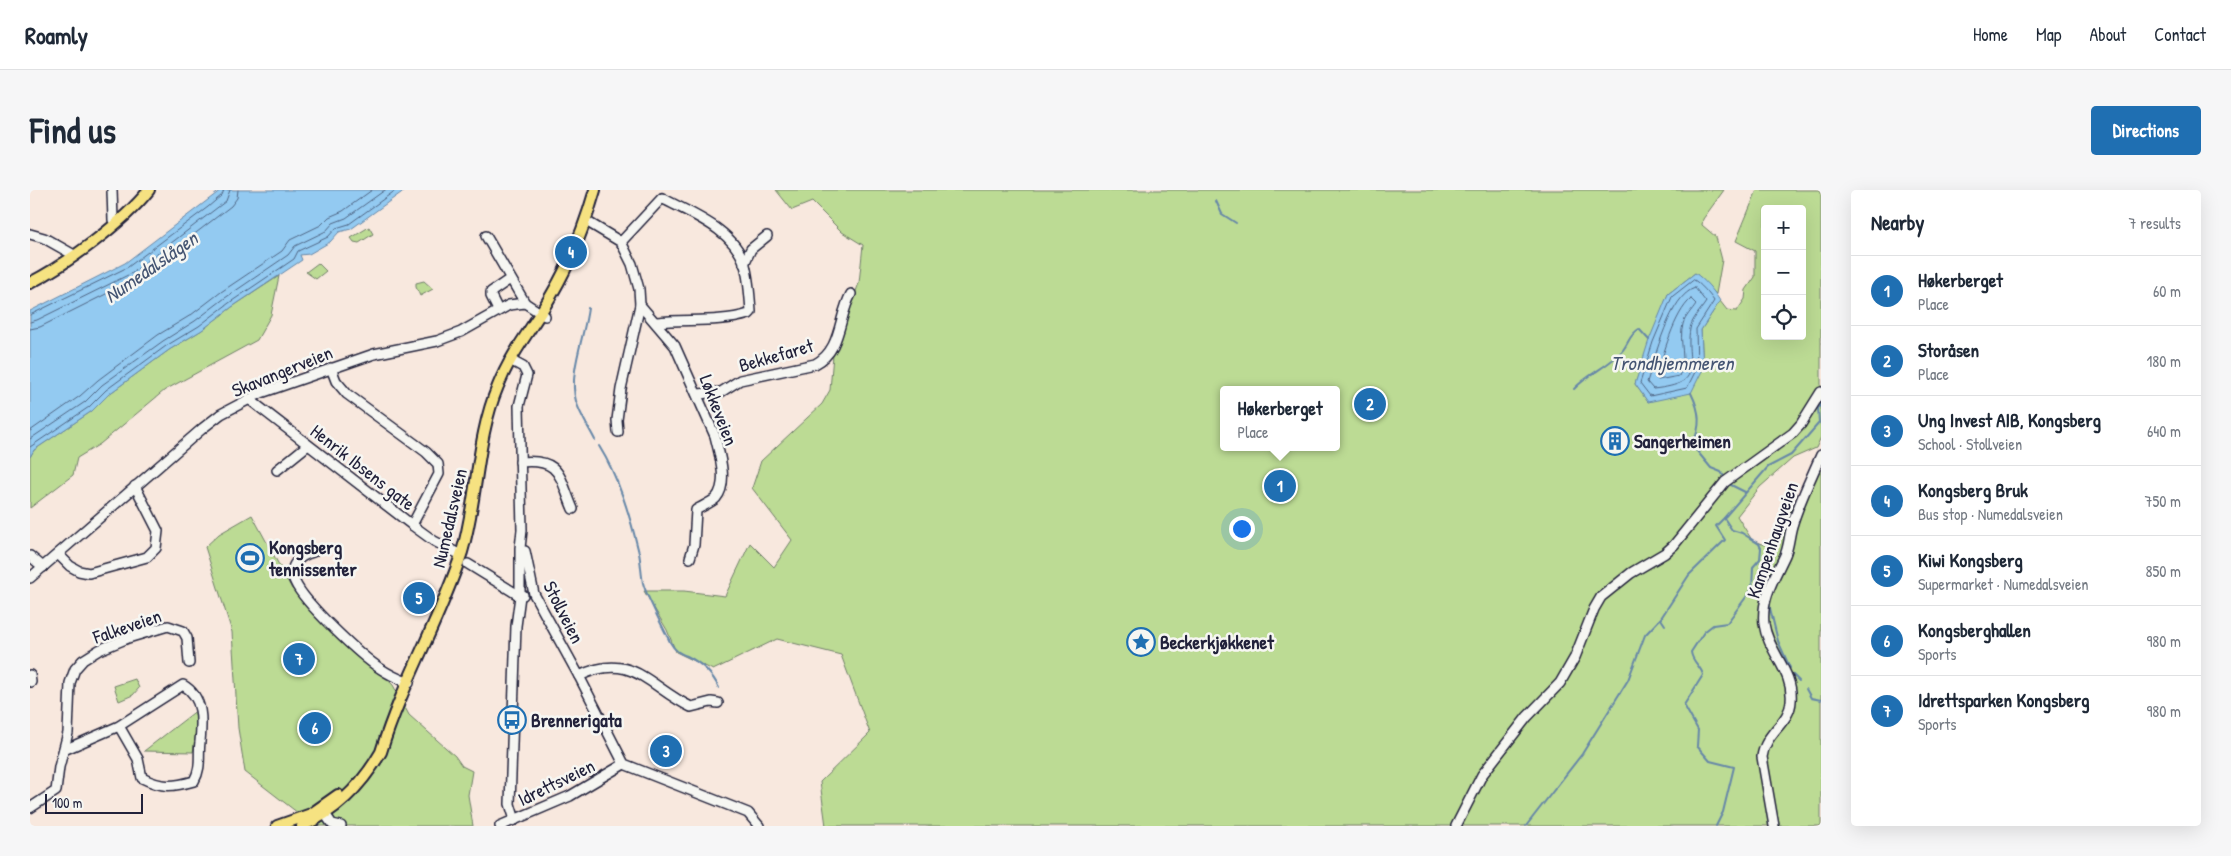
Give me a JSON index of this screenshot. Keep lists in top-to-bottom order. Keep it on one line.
{"streets":{"main road":["Numedalsveien"],"street":["Bekkefaret","Skavangerveien","Løkkeveien","Henrik Ibsens gate","Kampenhaugveien","Stollveien","Falkeveien","Idrettsveien"]},"crossings":[["Bekkefaret","Løkkeveien"],["Skavangerveien","Henrik Ibsens gate"],["Henrik Ibsens gate","Numedalsveien"],["Stollveien","Idrettsveien"]],"water":["Numedalslågen","Trondhjemmeren"],"places":{"building":["Sangerheimen"],"sports":["Kongsberg tennissenter"],"place":["Beckerkjøkkenet"],"bus stop":["Brennerigata"]},"scale_bar":"100 m","page":{"header":"Roamly","nav":["Home","Map","About","Contact"],"buttons":"Directions","title":"Find us","heading":["Nearby","7 results"],"map_buttons":["+","−"],"pins":["4","2","1","5","7","6","3"],"list":[{"mark":"1","name":"Høkerberget","note":"Place","value":"60 m"},{"mark":"2","name":"Storåsen","note":"Place","value":"180 m"},{"mark":"3","name":"Ung Invest AIB, Kongsberg","note":"School · Stollveien","value":"640 m"},{"mark":"4","name":"Kongsberg Bruk","note":"Bus stop · Numedalsveien","value":"750 m"},{"mark":"5","name":"Kiwi Kongsberg","note":"Supermarket · Numedalsveien","value":"850 m"},{"mark":"6","name":"Kongsberghallen","note":"Sports","value":"980 m"},{"mark":"7","name":"Idrettsparken Kongsberg","note":"Sports","value":"980 m"}],"popup":["Høkerberget","Place"],"scale":"100 m"}}
